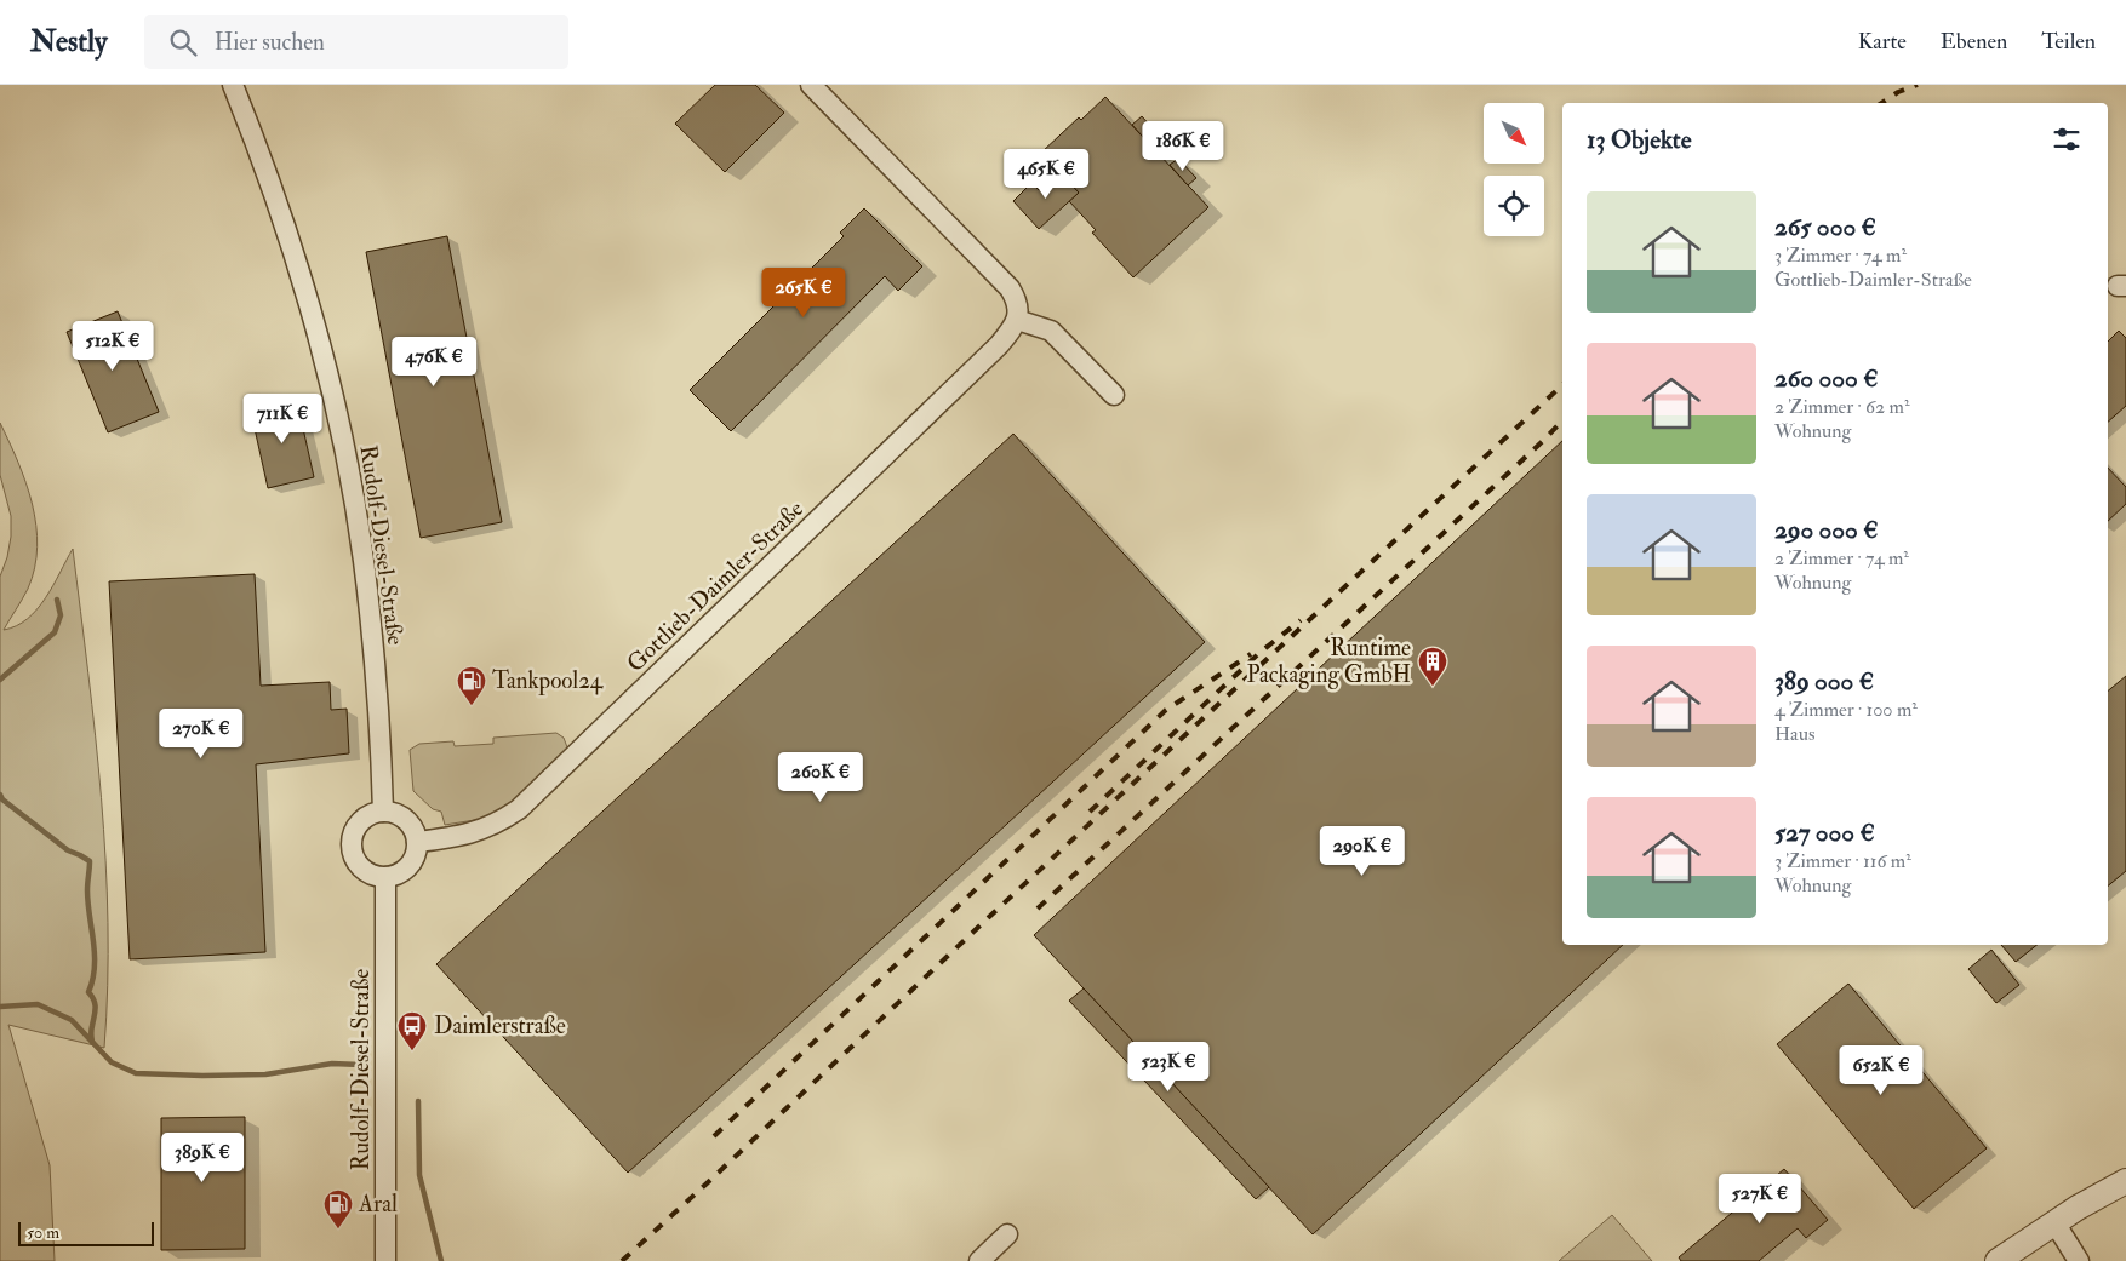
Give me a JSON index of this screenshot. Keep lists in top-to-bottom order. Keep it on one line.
{"streets":{"street":["Rudolf-Diesel-Straße","Gottlieb-Daimler-Straße"]},"crossings":[["Rudolf-Diesel-Straße","Gottlieb-Daimler-Straße"]],"places":{"building":["Runtime Packaging GmbH"],"fuel station":["Tankpool24","Aral"],"bus stop":["Daimlerstraße"]},"scale_bar":"50 m","north":"bottom right","page":{"header":"Nestly","search":"Hier suchen","nav":["Karte","Ebenen","Teilen"],"heading":"13 Objekte","price":["186K €","465K €","265K €","512K €","476K €","711K €","270K €","260K €","290K €","523K €","652K €","389K €","527K €"],"list":[{"name":"265 000 €","note":"3 Zimmer · 74 m² · Gottlieb-Daimler-Straße"},{"name":"260 000 €","note":"2 Zimmer · 62 m² · Wohnung"},{"name":"290 000 €","note":"2 Zimmer · 74 m² · Wohnung"},{"name":"389 000 €","note":"4 Zimmer · 100 m² · Haus"},{"name":"527 000 €","note":"3 Zimmer · 116 m² · Wohnung"}],"scale":"50 m"}}
